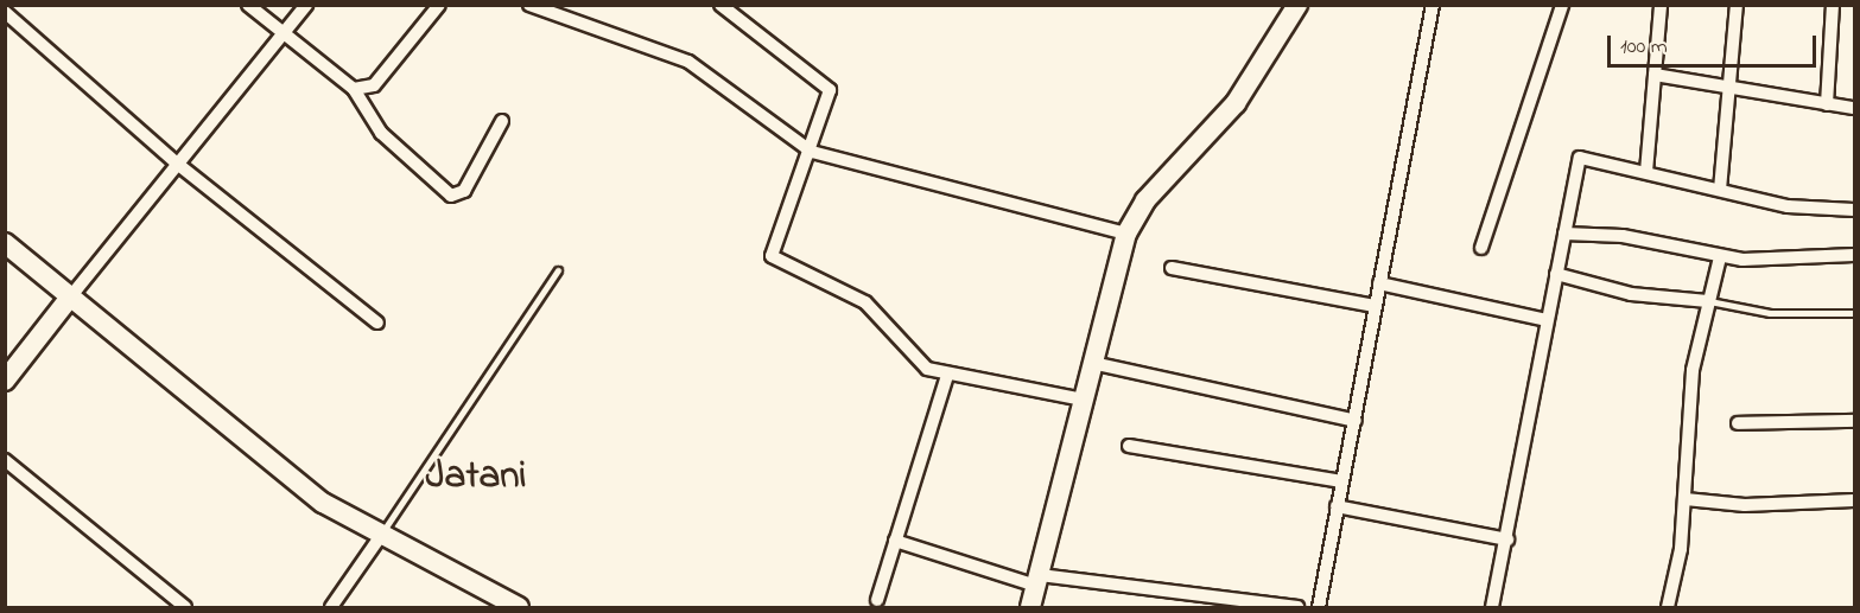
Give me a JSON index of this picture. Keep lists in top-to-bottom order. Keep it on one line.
{"districts":["Jatani"],"scale_bar":"100 m"}
